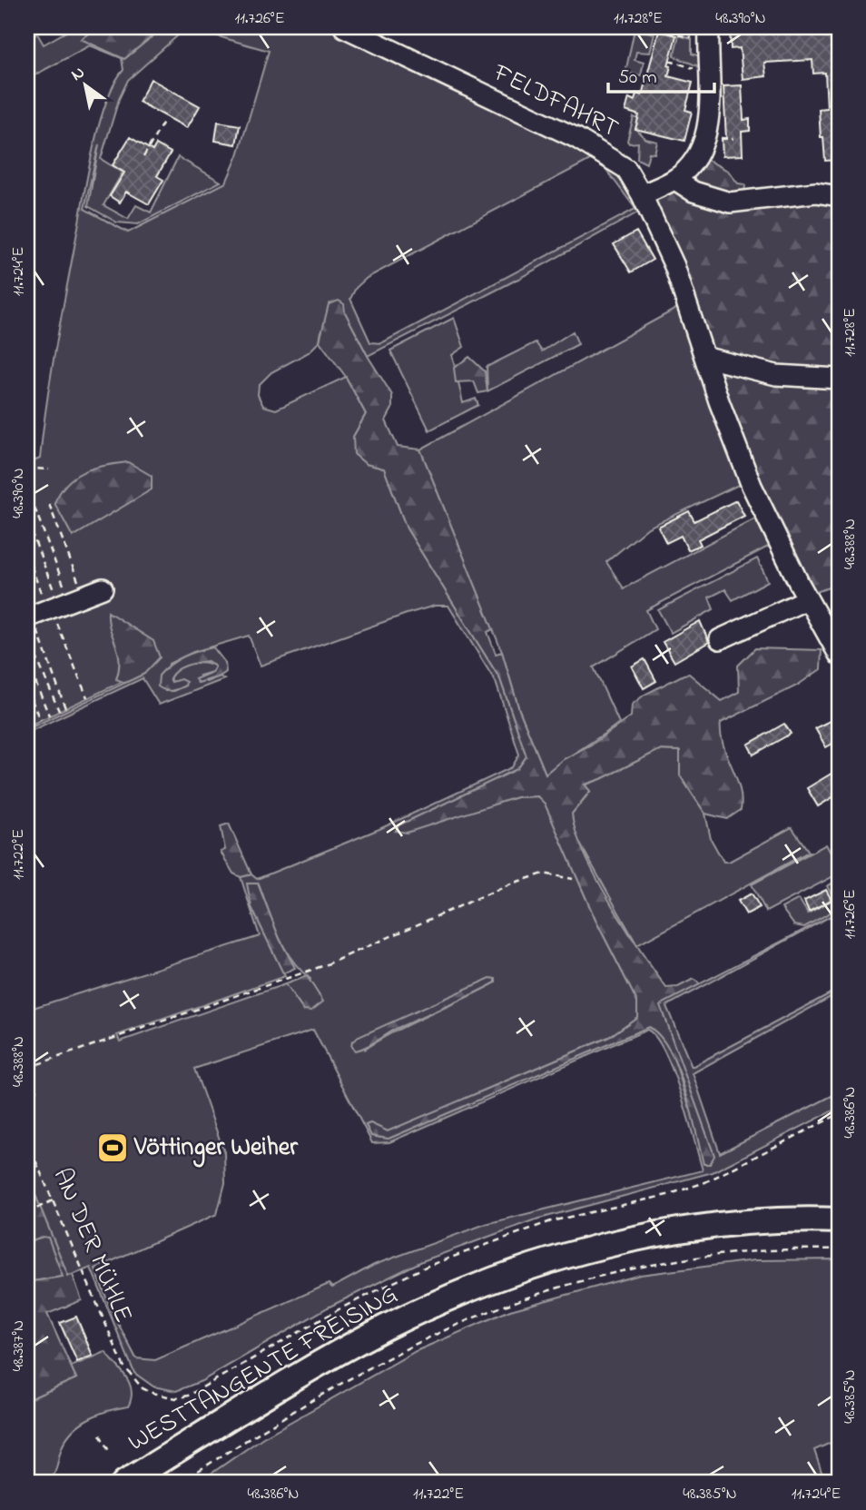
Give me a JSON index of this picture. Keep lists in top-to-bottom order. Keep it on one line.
{"streets":{"main road":["WESTTANGENTE FREISING"],"street":["FELDFAHRT"],"path":["AN DER MÜHLE"]},"places":{"sports":["Vöttinger Weiher"]},"scale_bar":"50 m","north":"top left","coordinates":["11.726°E","11.728°E","48.390°N","11.724°E","48.388°N","11.722°E","48.386°N","48.387°N","48.385°N"]}
